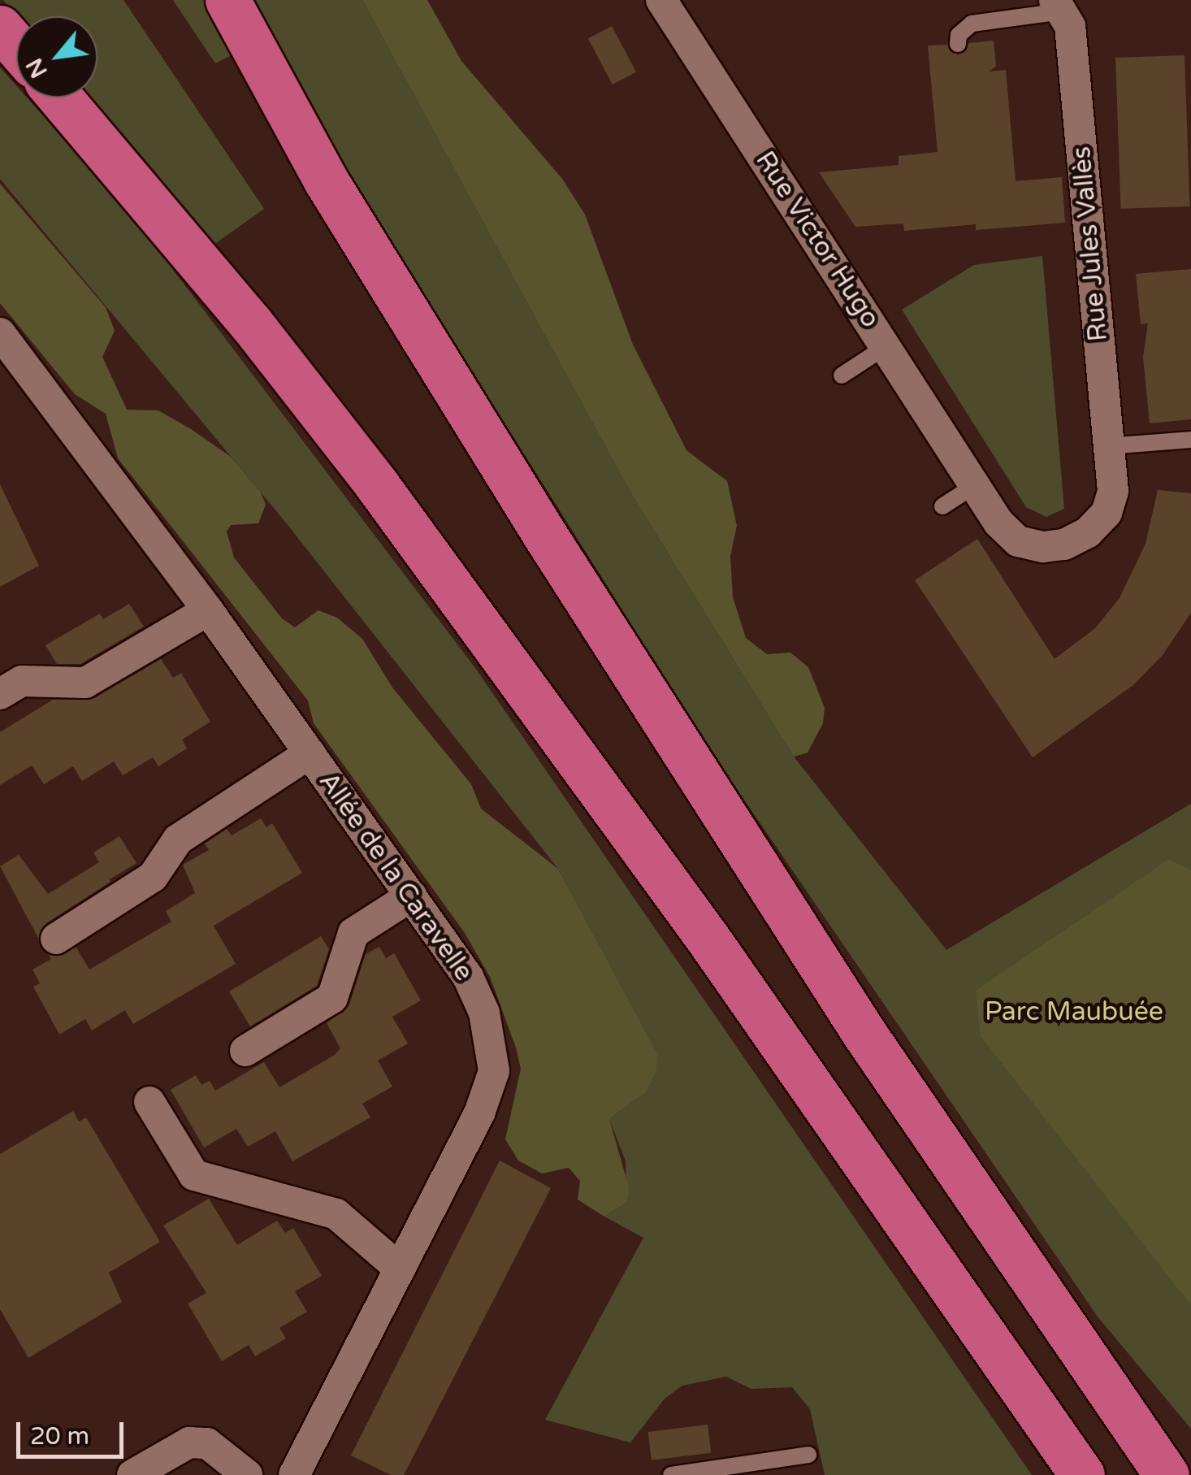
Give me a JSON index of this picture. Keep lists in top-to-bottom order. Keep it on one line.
{"streets":{"street":["Rue Victor Hugo","Rue Jules Vallès","Allée de la Caravelle"]},"crossings":[["Rue Victor Hugo","Rue Jules Vallès"]],"parks":["Parc Maubuée"],"scale_bar":"20 m","north":"bottom left"}
